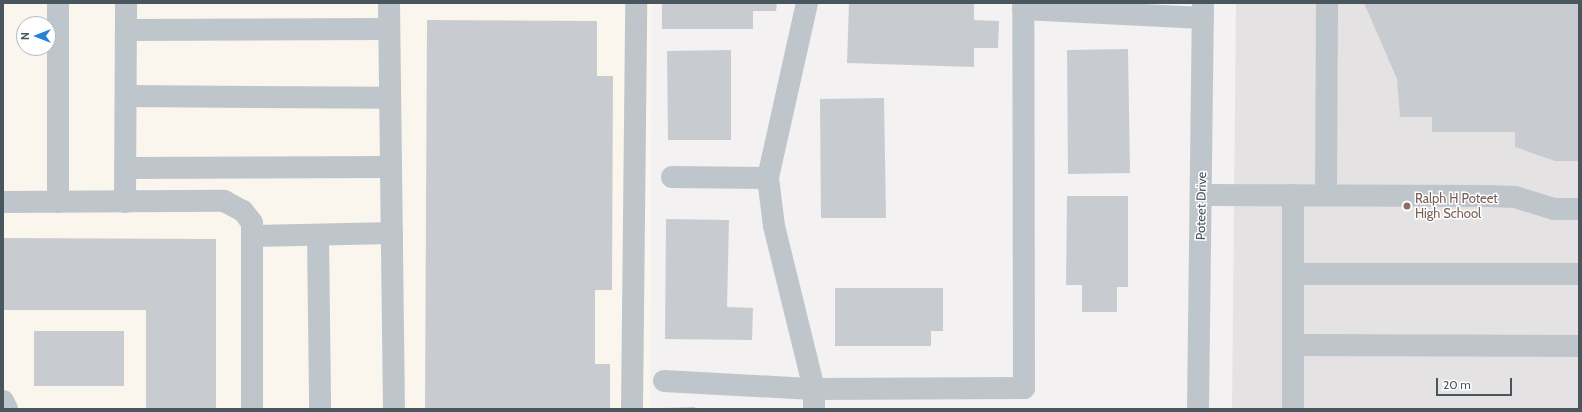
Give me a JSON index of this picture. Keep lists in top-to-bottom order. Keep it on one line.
{"streets":{"street":["Poteet Drive"]},"places":["Ralph H Poteet High School"],"scale_bar":"20 m","north":"left"}
